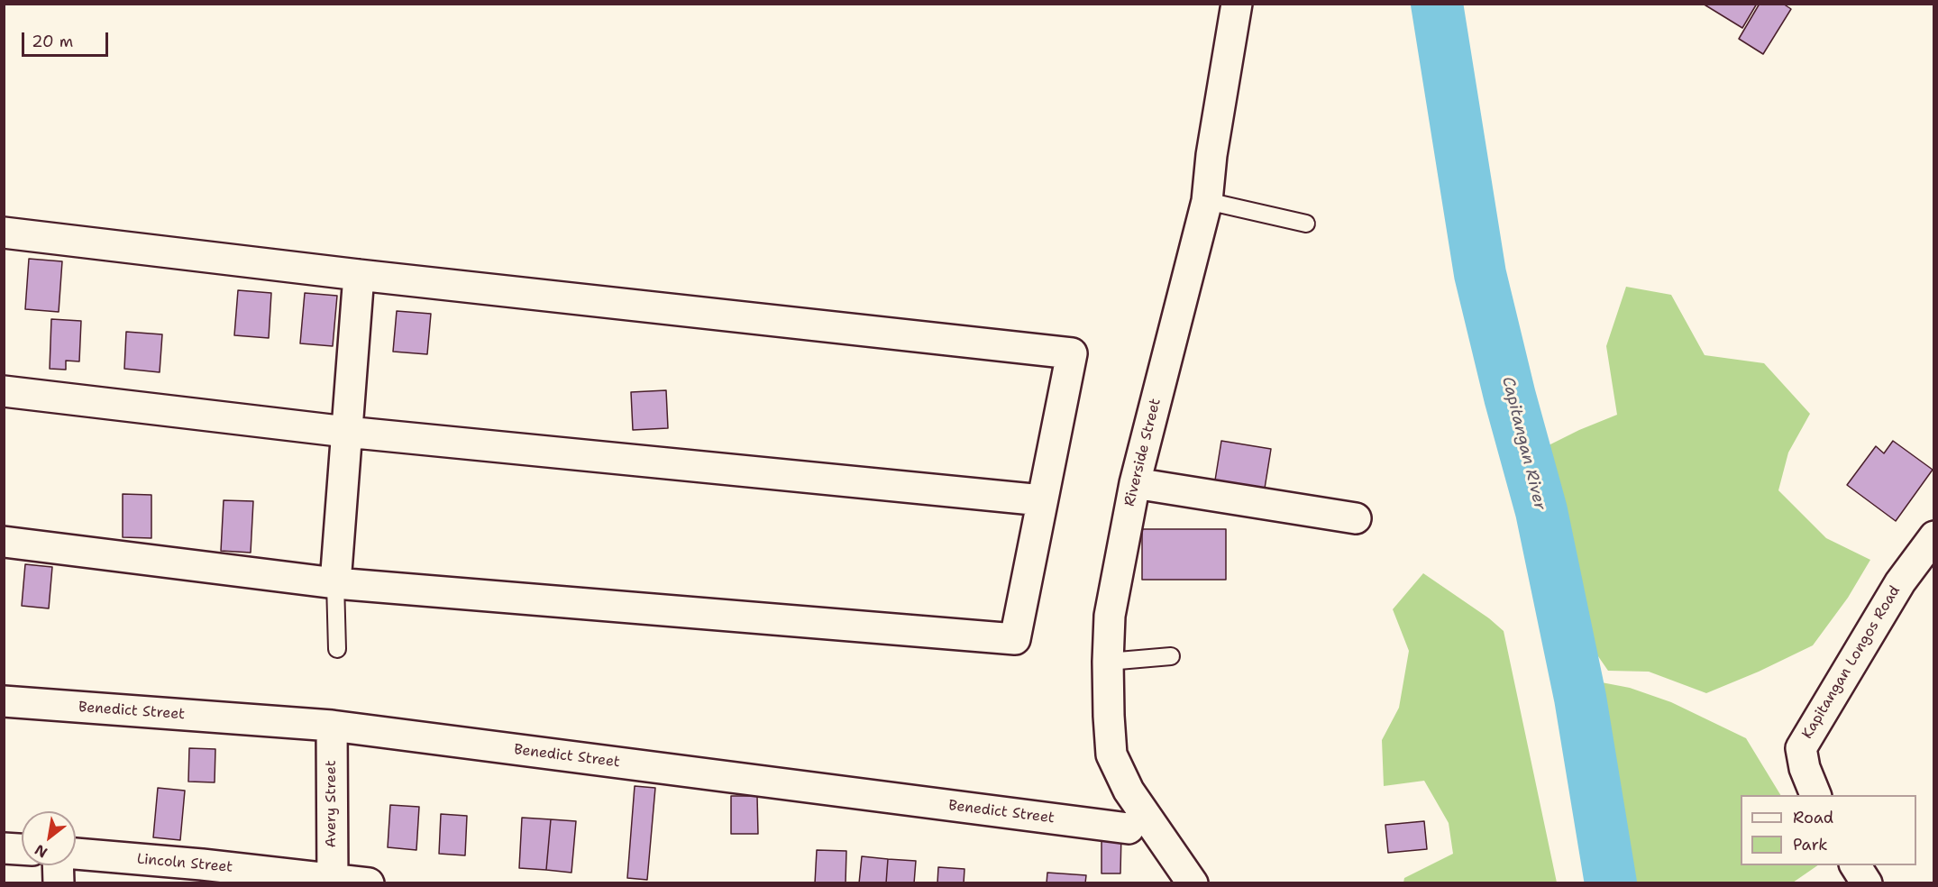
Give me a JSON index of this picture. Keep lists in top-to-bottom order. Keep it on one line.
{"streets":{"street":["Riverside Street","Kapitangan Longos Road","Benedict Street","Avery Street","Lincoln Street"]},"crossings":[["Benedict Street","Avery Street"],["Avery Street","Lincoln Street"]],"water":["Capitangan River"],"legend":["Road","Park"],"scale_bar":"20 m","north":"bottom left"}
